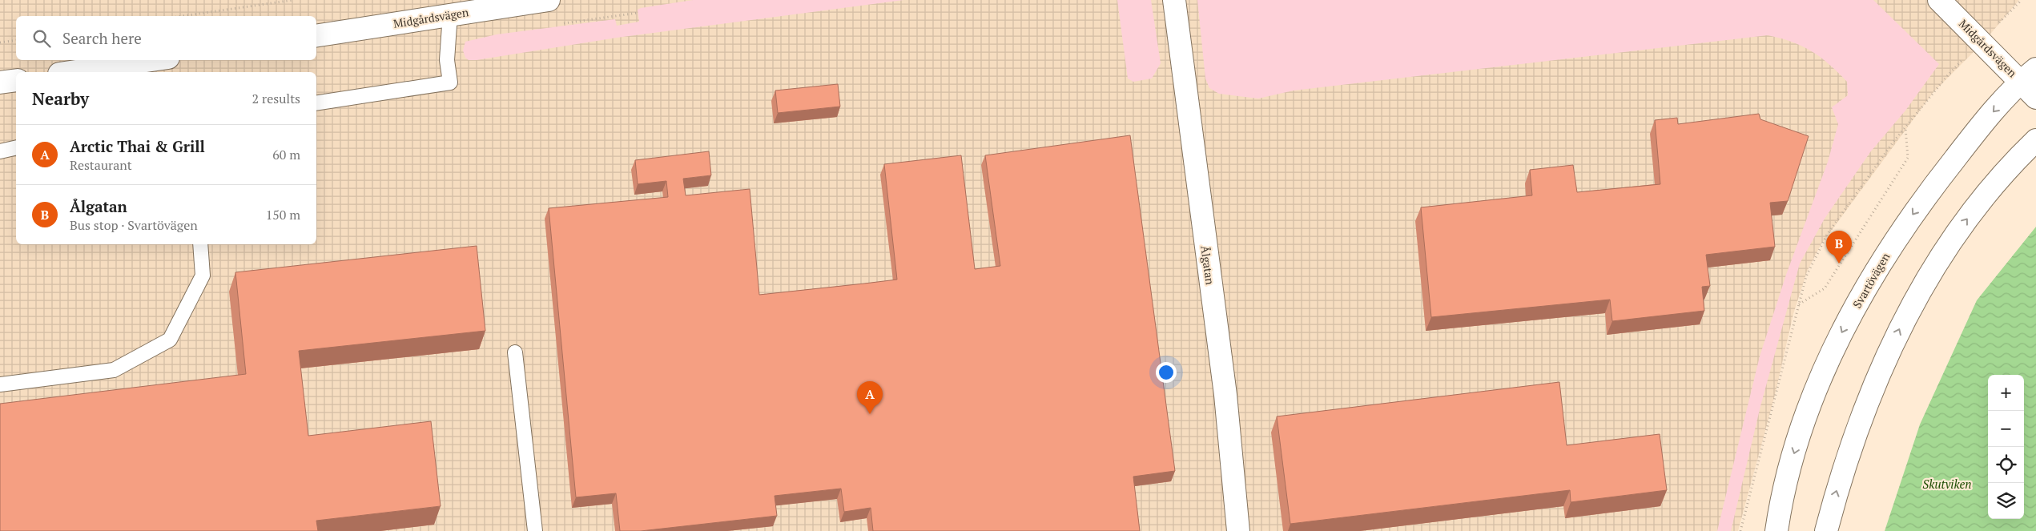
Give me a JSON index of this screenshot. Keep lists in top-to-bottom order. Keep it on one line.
{"streets":{"street":["Midgårdsvägen","Ålgatan","Svartövägen"]},"crossings":[["Midgårdsvägen","Svartövägen"]],"water":["Skutviken"],"page":{"search":"Search here","heading":["Nearby","2 results"],"list":[{"mark":"A","name":"Arctic Thai & Grill","note":"Restaurant","value":"60 m"},{"mark":"B","name":"Ålgatan","note":"Bus stop · Svartövägen","value":"150 m"}],"pins":["B","A"],"map_buttons":["+","−"]}}
